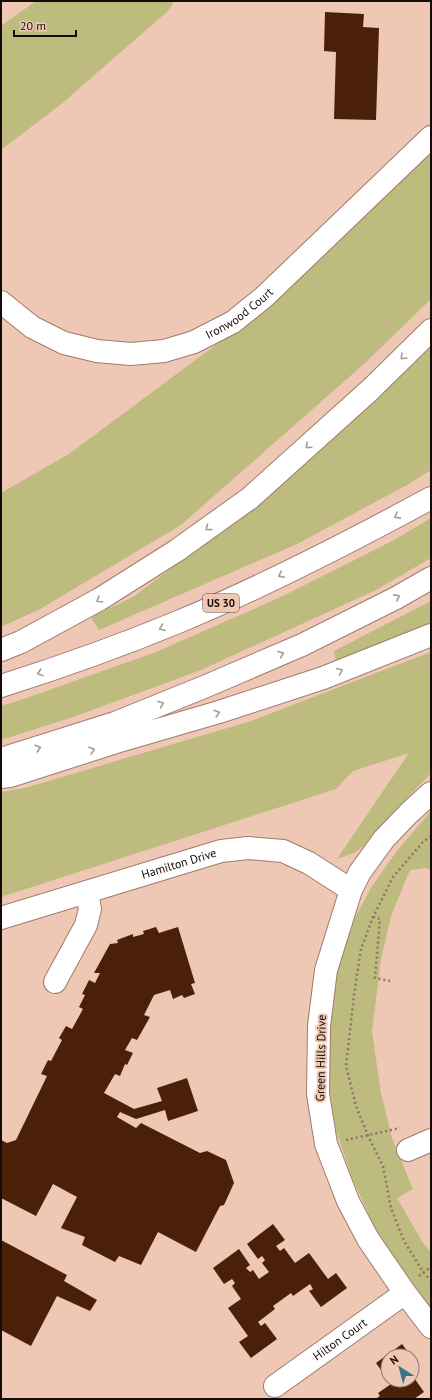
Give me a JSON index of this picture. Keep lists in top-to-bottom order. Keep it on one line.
{"streets":{"main road":["Ironwood Court","US 30","Hamilton Drive","Green Hills Drive","Hilton Court"]},"crossings":[["Hamilton Drive","Green Hills Drive"],["Green Hills Drive","Hilton Court"]],"scale_bar":"20 m","north":"top left"}
